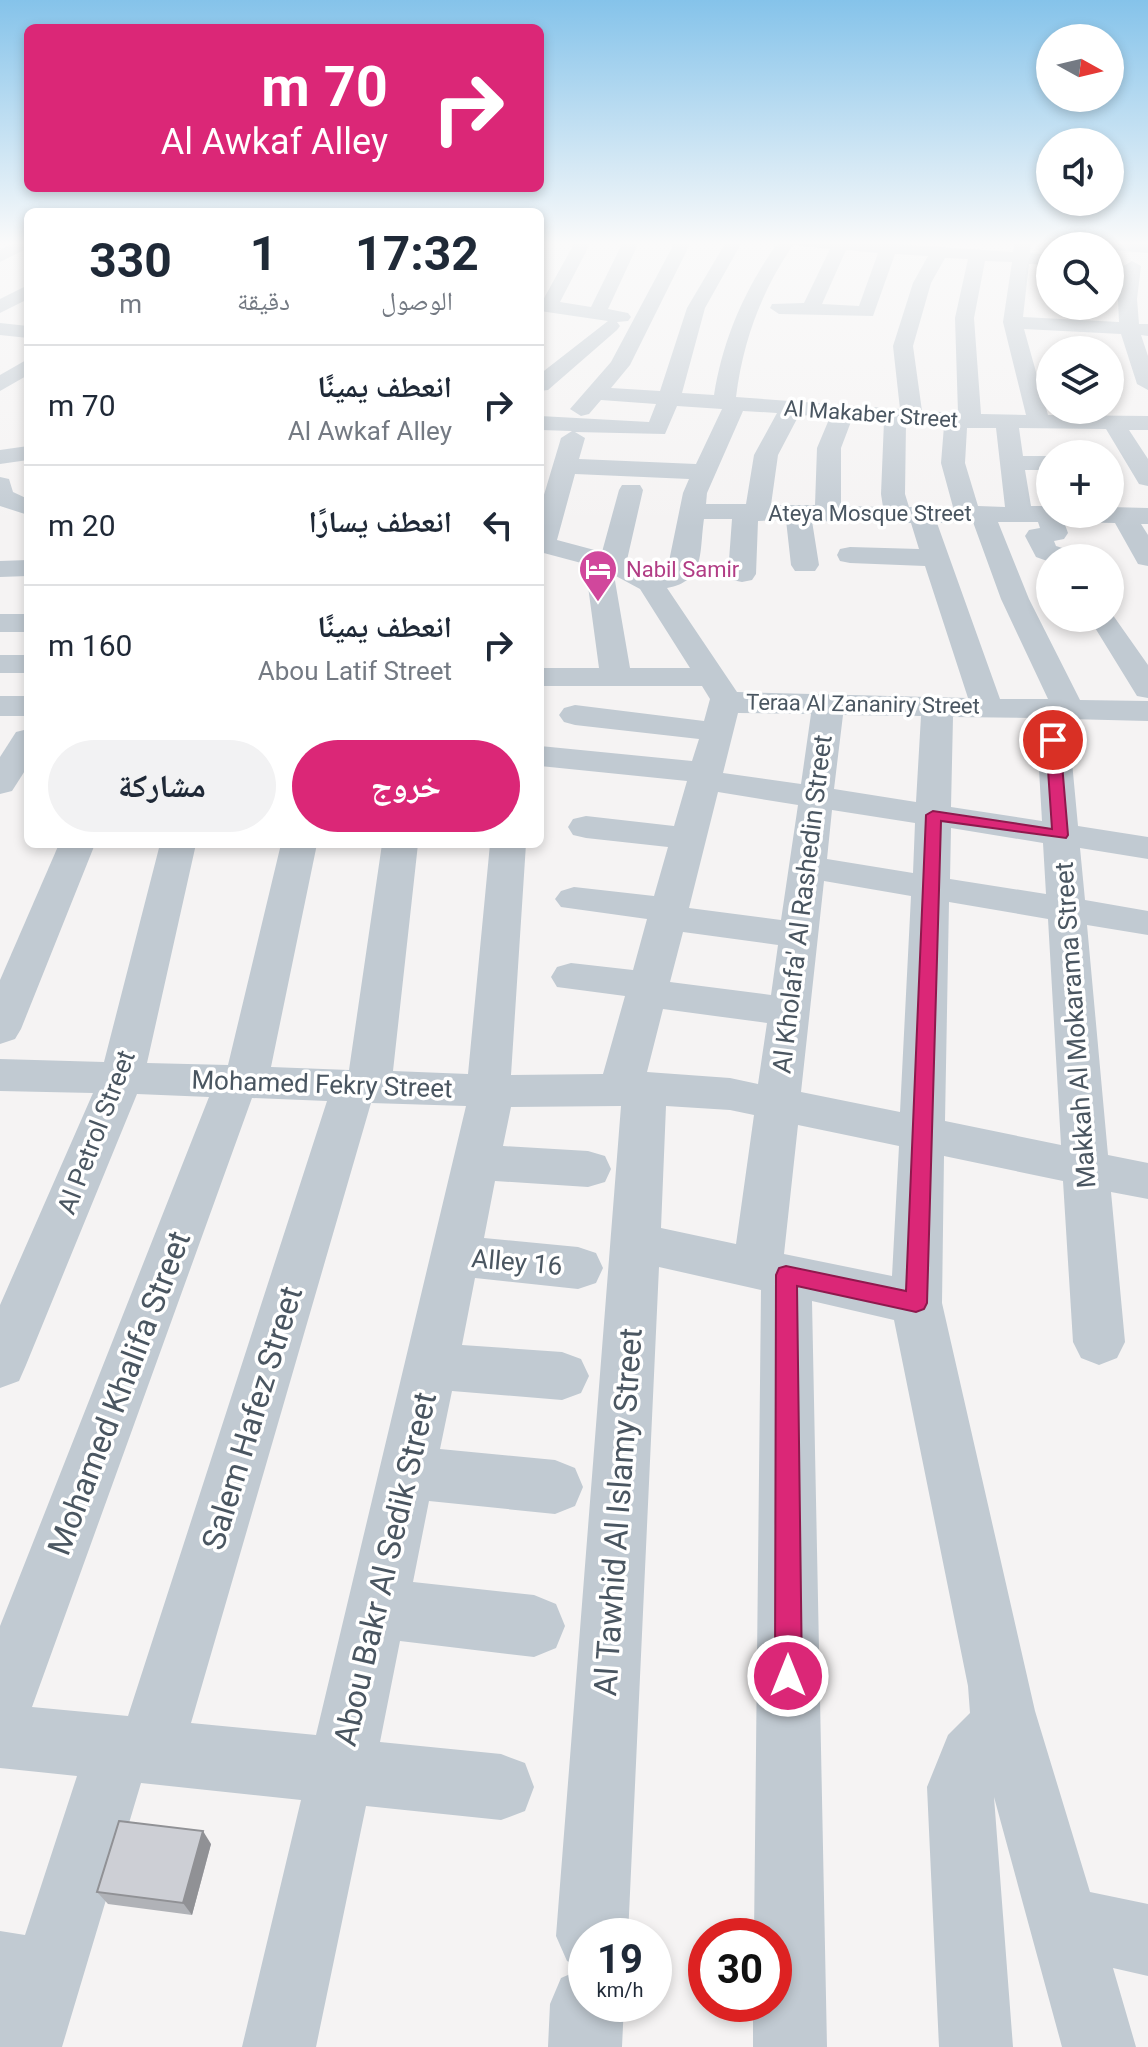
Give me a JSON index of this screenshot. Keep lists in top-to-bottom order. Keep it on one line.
{"streets":{"street":["Al Makaber Street","Ateya Mosque Street","Teraa Al Zananiry Street","Al Kholafa' Al Rashedin Street","Makkah Al Mokarama Street","Mohamed Fekry Street","Al Petrol Street","Alley 16","Mohamed Khalifa Street","Salem Hafez Street","Al Tawhid Al Islamy Street","Abou Bakr Al Sedik Street"]},"crossings":[["Teraa Al Zananiry Street","Al Kholafa' Al Rashedin Street"],["Teraa Al Zananiry Street","Makkah Al Mokarama Street"],["Teraa Al Zananiry Street","Al Tawhid Al Islamy Street"],["Al Kholafa' Al Rashedin Street","Mohamed Fekry Street"],["Makkah Al Mokarama Street","Mohamed Fekry Street"],["Mohamed Fekry Street","Al Petrol Street"],["Mohamed Fekry Street","Mohamed Khalifa Street"],["Mohamed Fekry Street","Salem Hafez Street"],["Mohamed Fekry Street","Al Tawhid Al Islamy Street"],["Mohamed Fekry Street","Abou Bakr Al Sedik Street"],["Alley 16","Abou Bakr Al Sedik Street"]],"places":{"hotel":["Nabil Samir"]},"north":"right","page":{"map_buttons":["+","−"],"turn":["70 m","Al Awkaf Alley"],"eta":["17:32","الوصول","1","دقيقة","330","m"],"list":[{"name":"انعطف يمينًا","note":"Al Awkaf Alley","value":"70 m"},{"name":"انعطف يسارًا","value":"20 m"},{"name":"انعطف يمينًا","note":"Abou Latif Street","value":"160 m"}],"buttons":["خروج","مشاركة"],"speed":"19 km/h","limit":"30"}}
